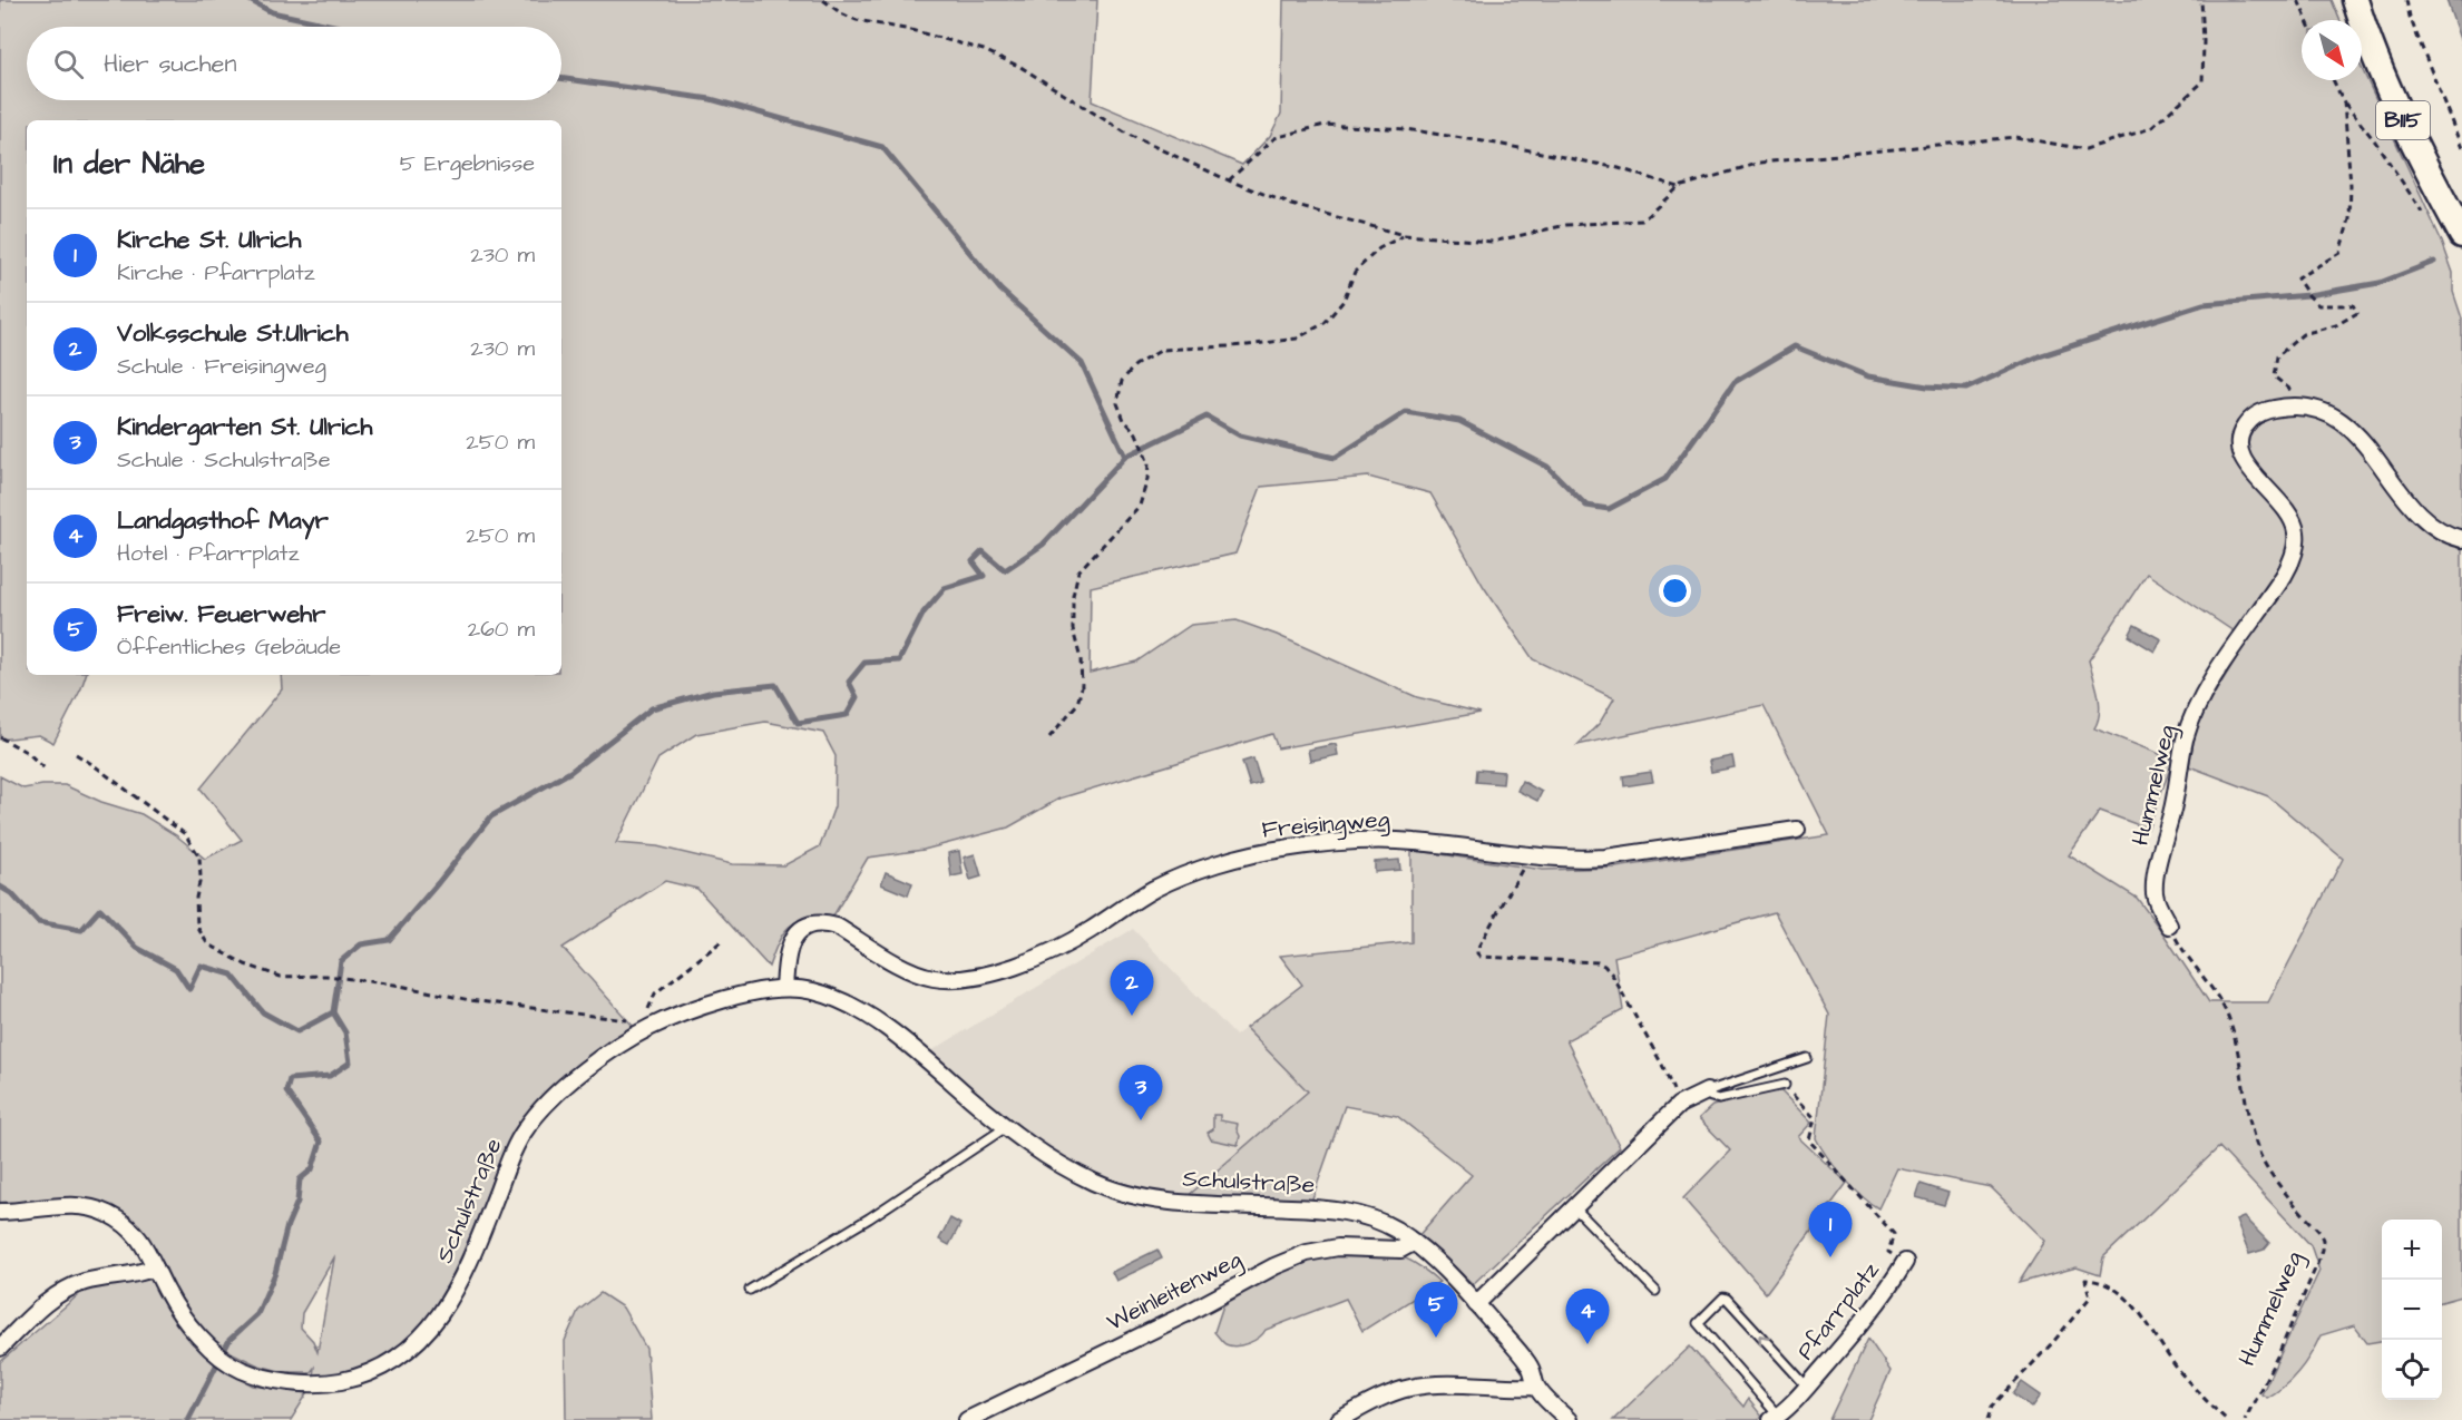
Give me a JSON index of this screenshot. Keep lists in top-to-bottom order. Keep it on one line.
{"streets":{"main road":["B115"],"street":["Hummelweg","Freisingweg","Schulstraße","Weinleitenweg","Pfarrplatz"]},"crossings":[["Freisingweg","Schulstraße"],["Schulstraße","Weinleitenweg"]],"north":"bottom right","page":{"search":"Hier suchen","heading":["In der Nähe","5 Ergebnisse"],"list":[{"mark":"1","name":"Kirche St. Ulrich","note":"Kirche · Pfarrplatz","value":"230 m"},{"mark":"2","name":"Volksschule St.Ulrich","note":"Schule · Freisingweg","value":"230 m"},{"mark":"3","name":"Kindergarten St. Ulrich","note":"Schule · Schulstraße","value":"250 m"},{"mark":"4","name":"Landgasthof Mayr","note":"Hotel · Pfarrplatz","value":"250 m"},{"mark":"5","name":"Freiw. Feuerwehr","note":"Öffentliches Gebäude","value":"260 m"}],"pins":["2","3","1","5","4"],"map_buttons":["+","−"]}}
